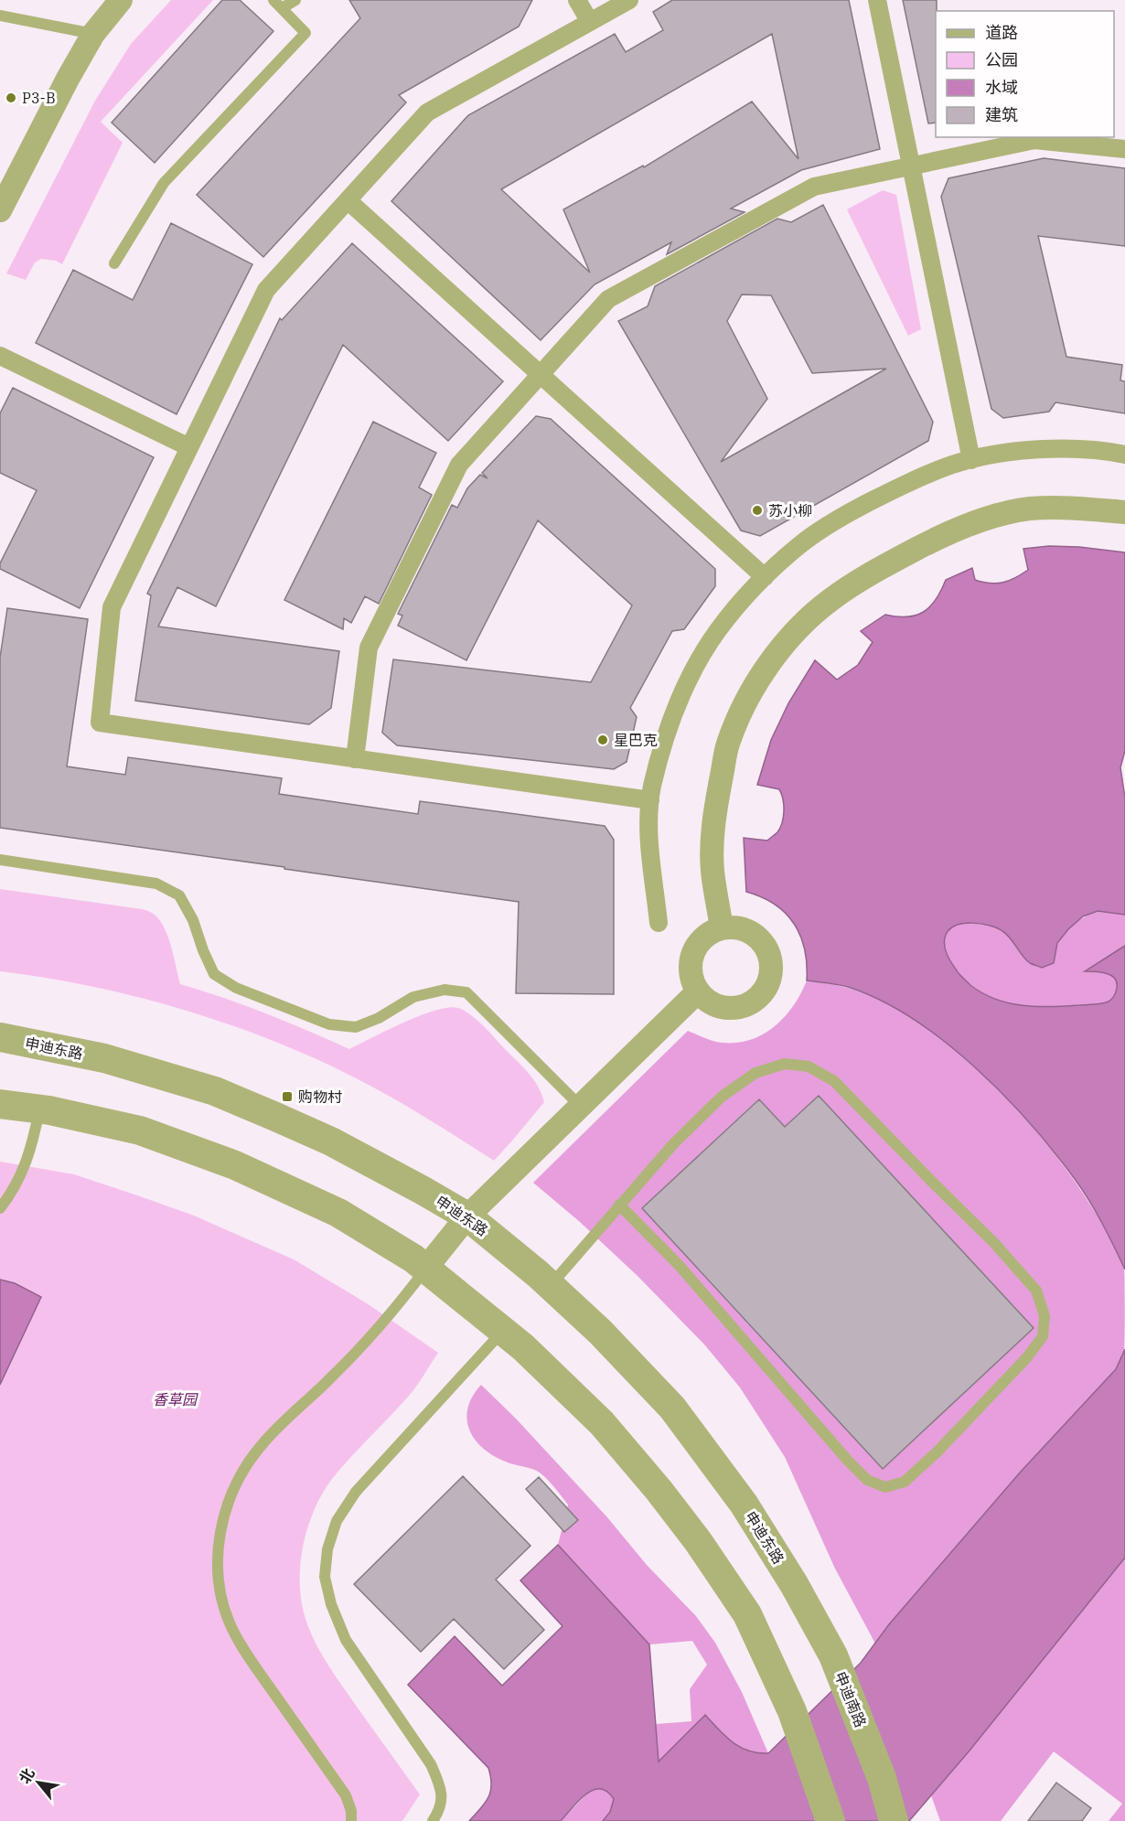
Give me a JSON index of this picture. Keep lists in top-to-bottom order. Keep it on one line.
{"streets":{"street":["申迪东路","申迪南路"]},"crossings":[["申迪东路","申迪南路"]],"parks":["香草园"],"places":{"other":["P3-B","苏小柳","星巴克"],"transit":["购物村"]},"legend":["道路","公园","水域","建筑"],"north":"top left"}
